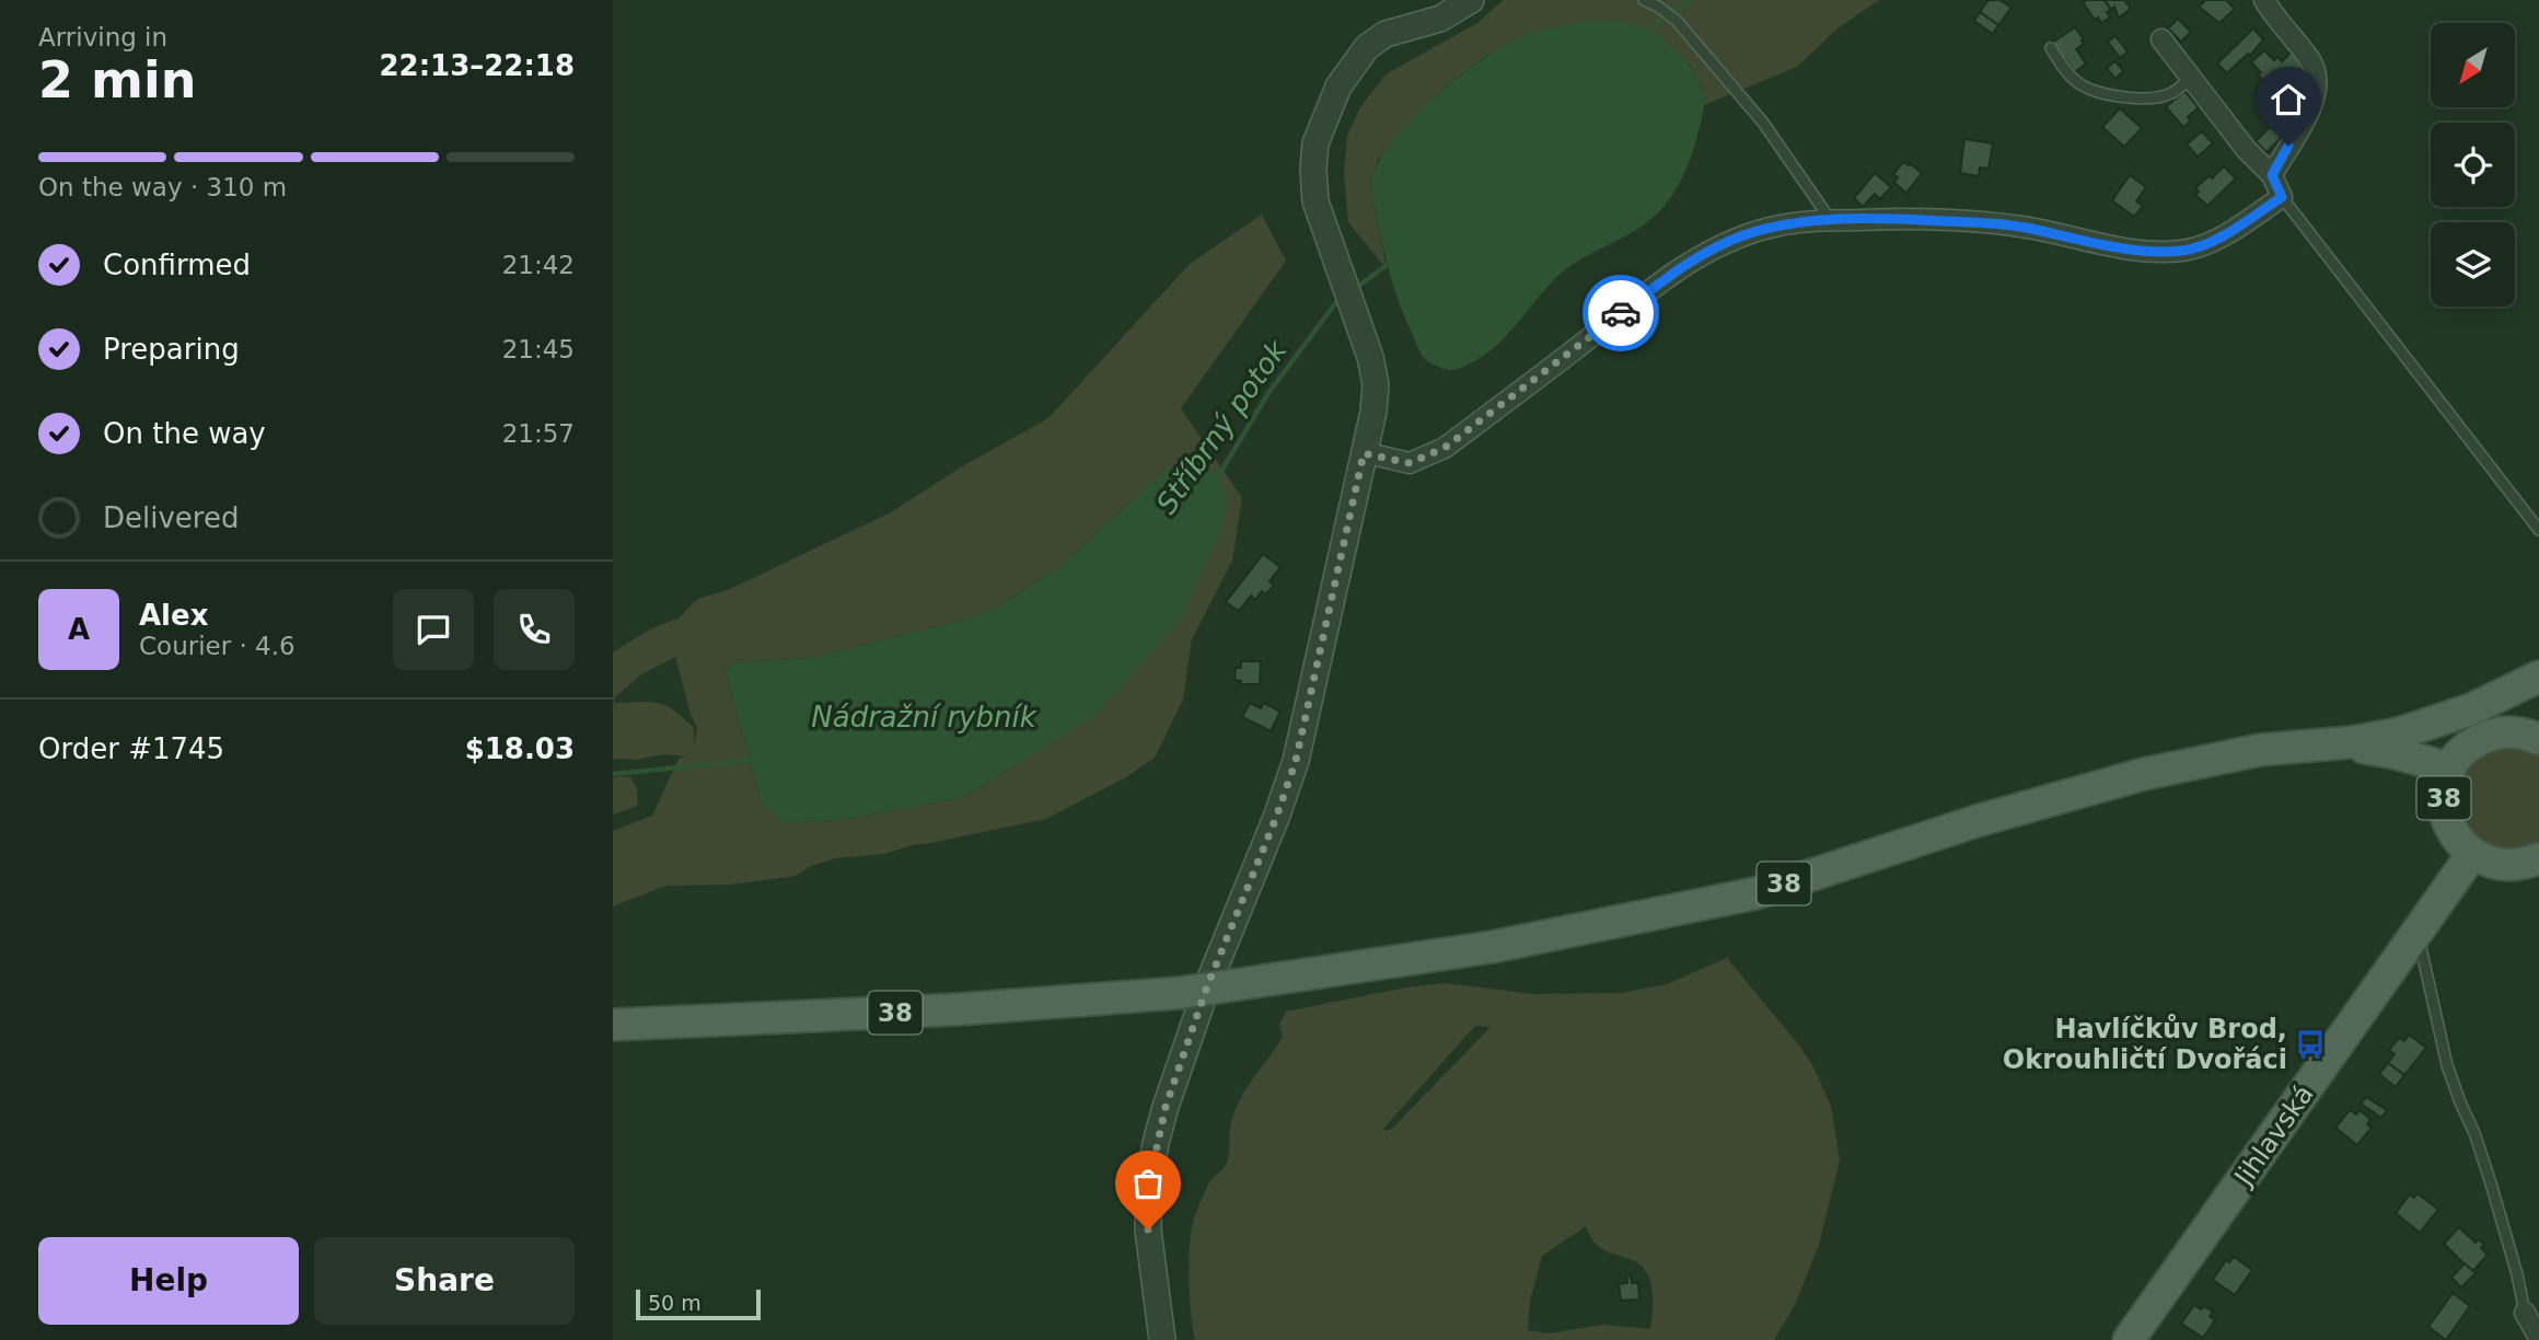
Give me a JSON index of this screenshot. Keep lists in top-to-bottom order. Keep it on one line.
{"streets":{"main road":["38","Jihlavská"]},"crossings":[["38","Jihlavská"]],"water":["Stříbrný potok","Nádražní rybník"],"places":{"bus stop":["Havlíčkův Brod, Okrouhličtí Dvořáci"]},"scale_bar":"50 m","north":"bottom left","page":{"heading":["2 min","Arriving in","22:13–22:18"],"panel":["Alex","Courier · 4.6","Order #1745","$18.03"],"bar":"On the way · 310 m","list":[["Confirmed","21:42"],["Preparing","21:45"],["On the way","21:57"],"Delivered"],"round":"A","buttons":["Help","Share"],"scale":"50 m"}}
